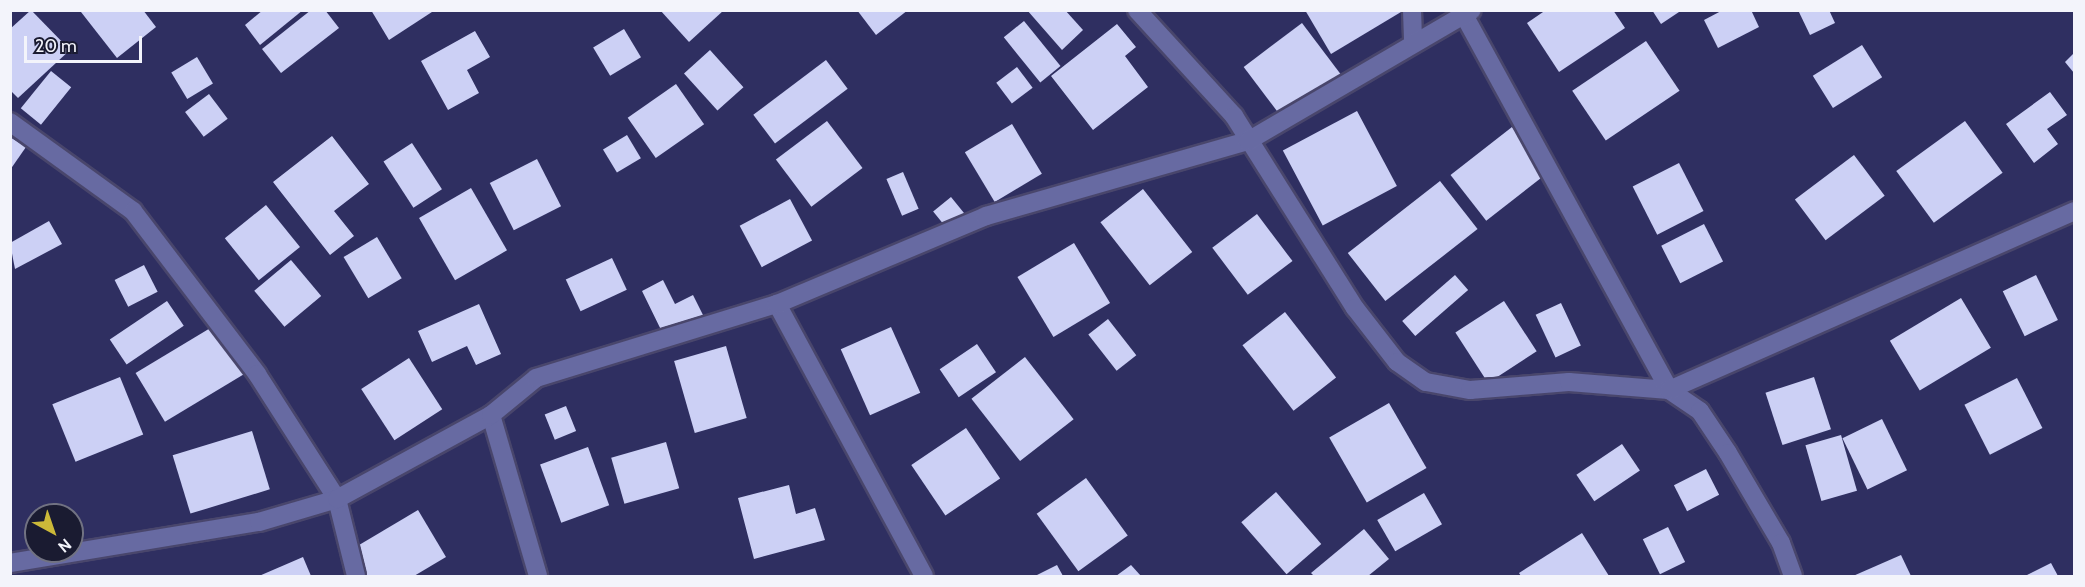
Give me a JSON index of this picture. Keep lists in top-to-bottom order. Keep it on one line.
{"scale_bar":"20 m","north":"bottom right"}
